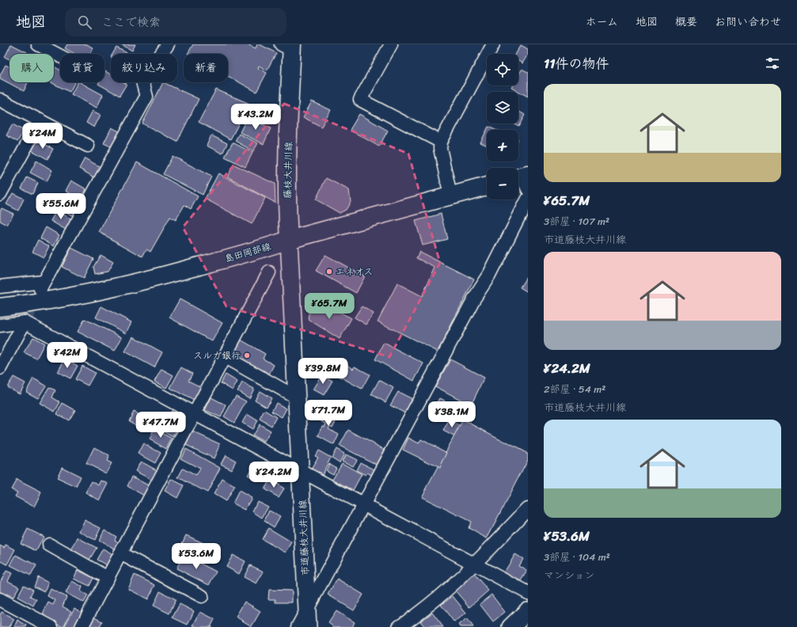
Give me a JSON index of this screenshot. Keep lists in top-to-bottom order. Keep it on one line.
{"streets":{"main road":["藤枝大井川線","島田岡部線"],"street":["市道藤枝大井川線"]},"crossings":[["藤枝大井川線","島田岡部線"],["藤枝大井川線","市道藤枝大井川線"],["島田岡部線","市道藤枝大井川線"]],"places":["エネオス","スルガ銀行"],"page":{"header":"地図","search":"ここで検索","nav":["ホーム","地図","概要","お問い合わせ"],"heading":"11件の物件","map_buttons":["+","−"],"chip":["購入","賃貸","絞り込み","新着"],"list":[{"name":"¥65.7M","note":"3部屋 · 107 m² · 市道藤枝大井川線"},{"name":"¥24.2M","note":"2部屋 · 54 m² · 市道藤枝大井川線"},{"name":"¥53.6M","note":"3部屋 · 104 m² · マンション"}],"price":["¥43.2M","¥24M","¥55.6M","¥65.7M","¥42M","¥39.8M","¥71.7M","¥38.1M","¥47.7M","¥24.2M","¥53.6M"]}}
